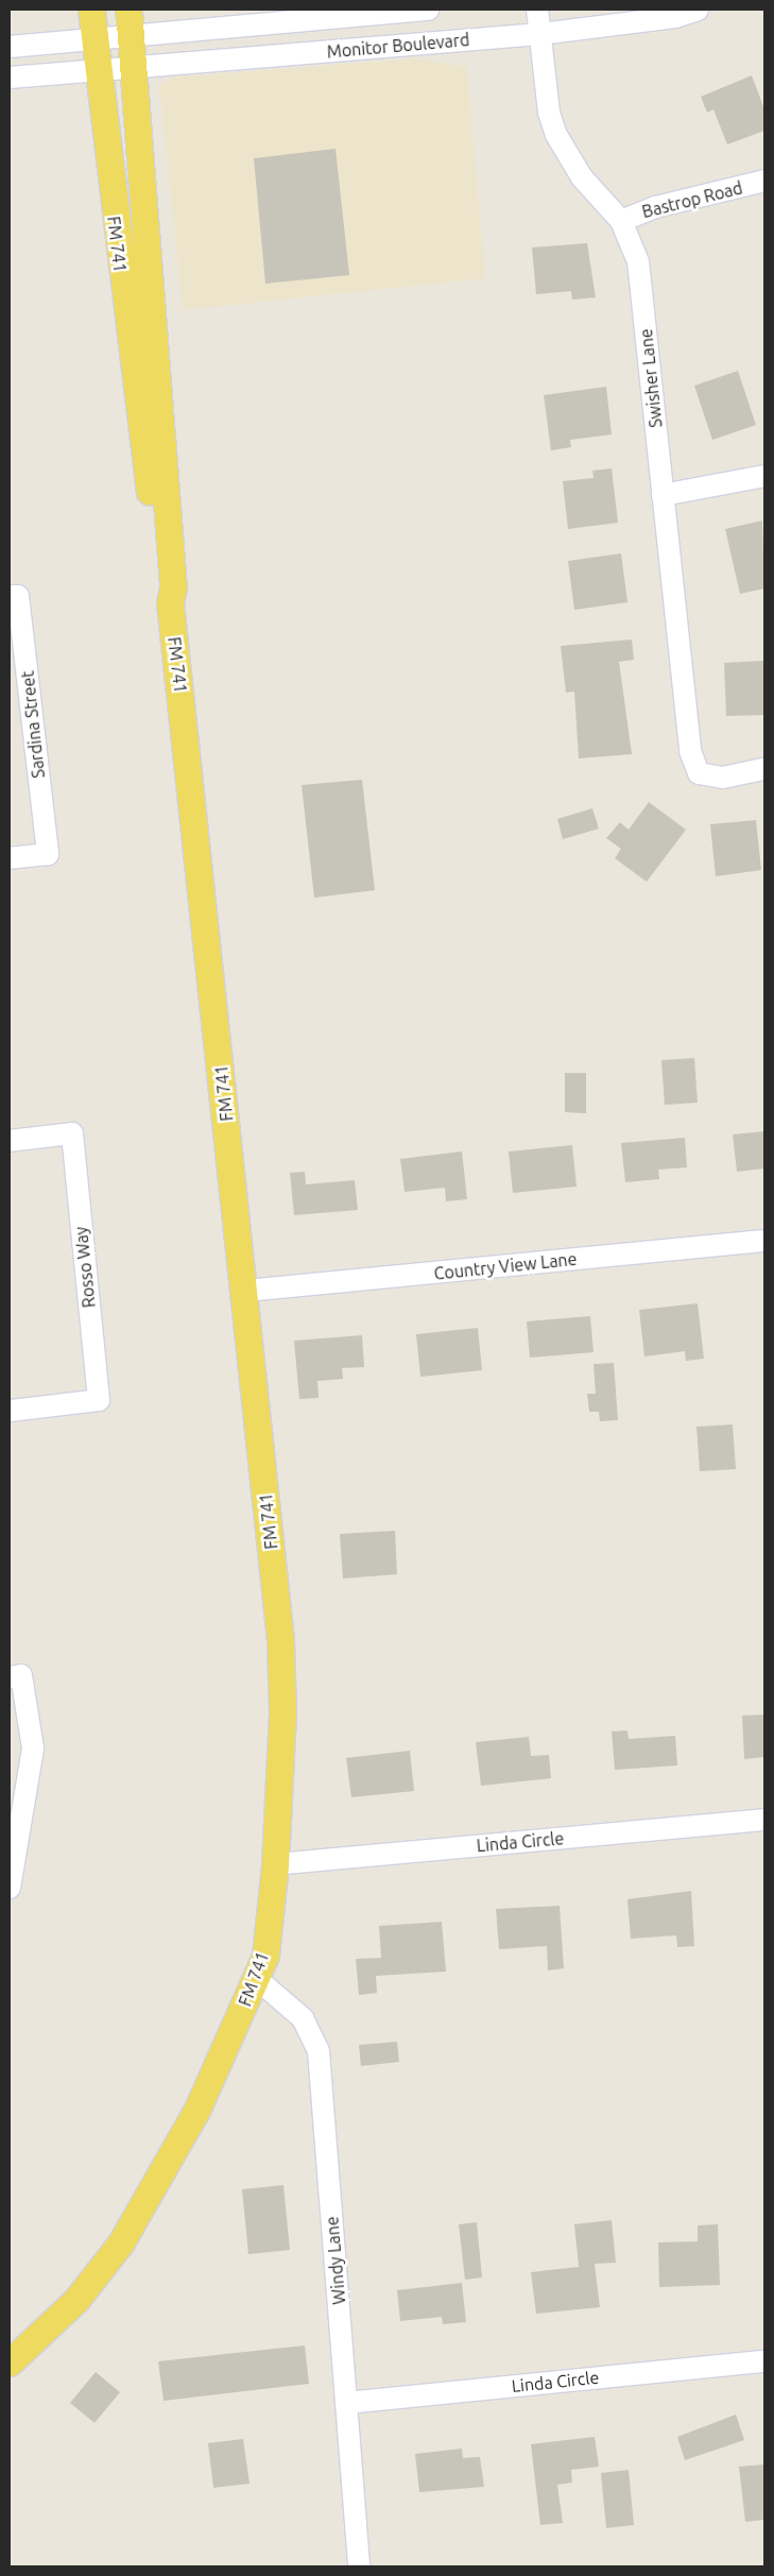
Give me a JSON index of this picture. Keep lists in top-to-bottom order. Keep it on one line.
{"streets":{"main road":["FM 741"],"street":["Monitor Boulevard","Bastrop Road","Swisher Lane","Sardina Street","Country View Lane","Rosso Way","Linda Circle","Windy Lane"]},"crossings":[["Monitor Boulevard","FM 741"],["Monitor Boulevard","Swisher Lane"],["Bastrop Road","Swisher Lane"],["FM 741","Country View Lane"],["FM 741","Linda Circle"],["FM 741","Windy Lane"],["Linda Circle","Windy Lane"]]}
